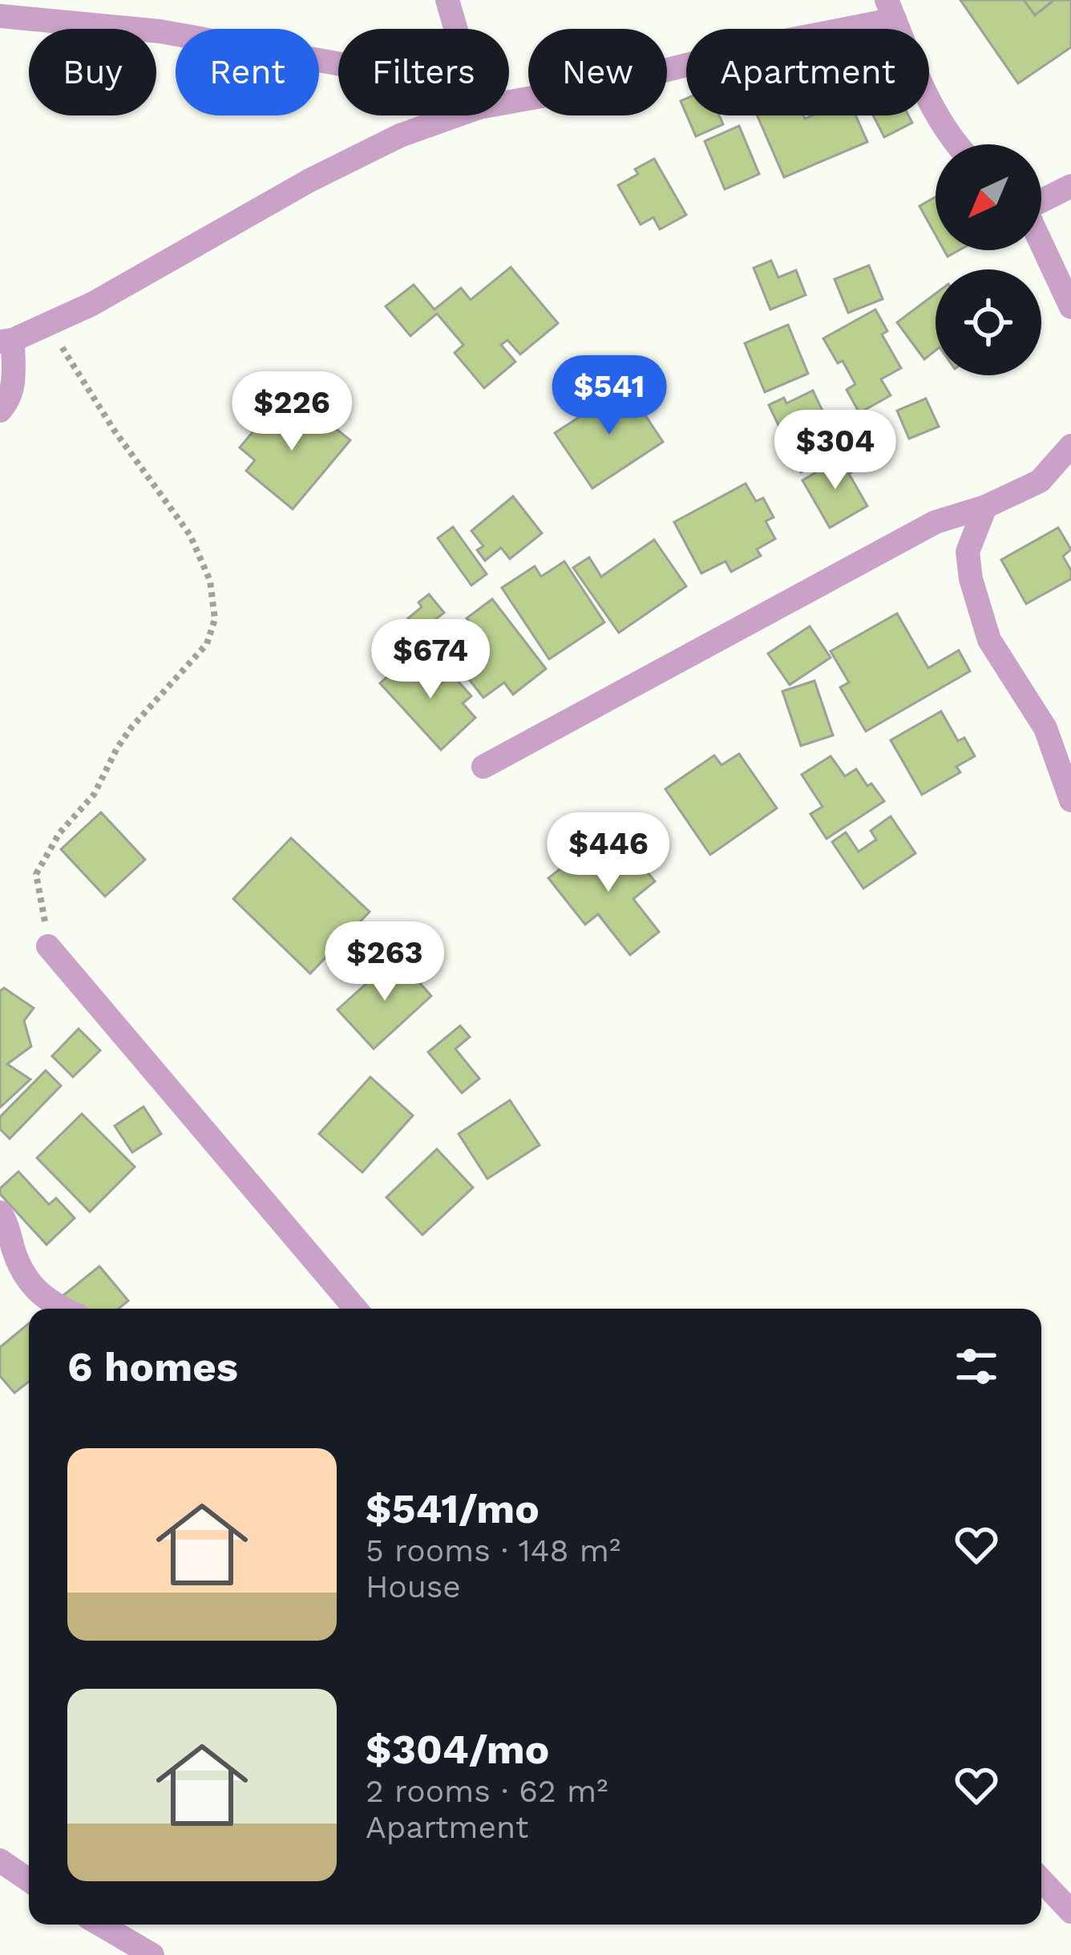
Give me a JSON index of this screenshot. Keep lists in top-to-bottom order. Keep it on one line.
{"north":"bottom left","page":{"chip":["Buy","Rent","Filters","New","Apartment"],"price":["$541","$226","$304","$674","$446","$263"],"heading":"6 homes","list":[{"name":"$541/mo","note":"5 rooms · 148 m² · House"},{"name":"$304/mo","note":"2 rooms · 62 m² · Apartment"}]}}
